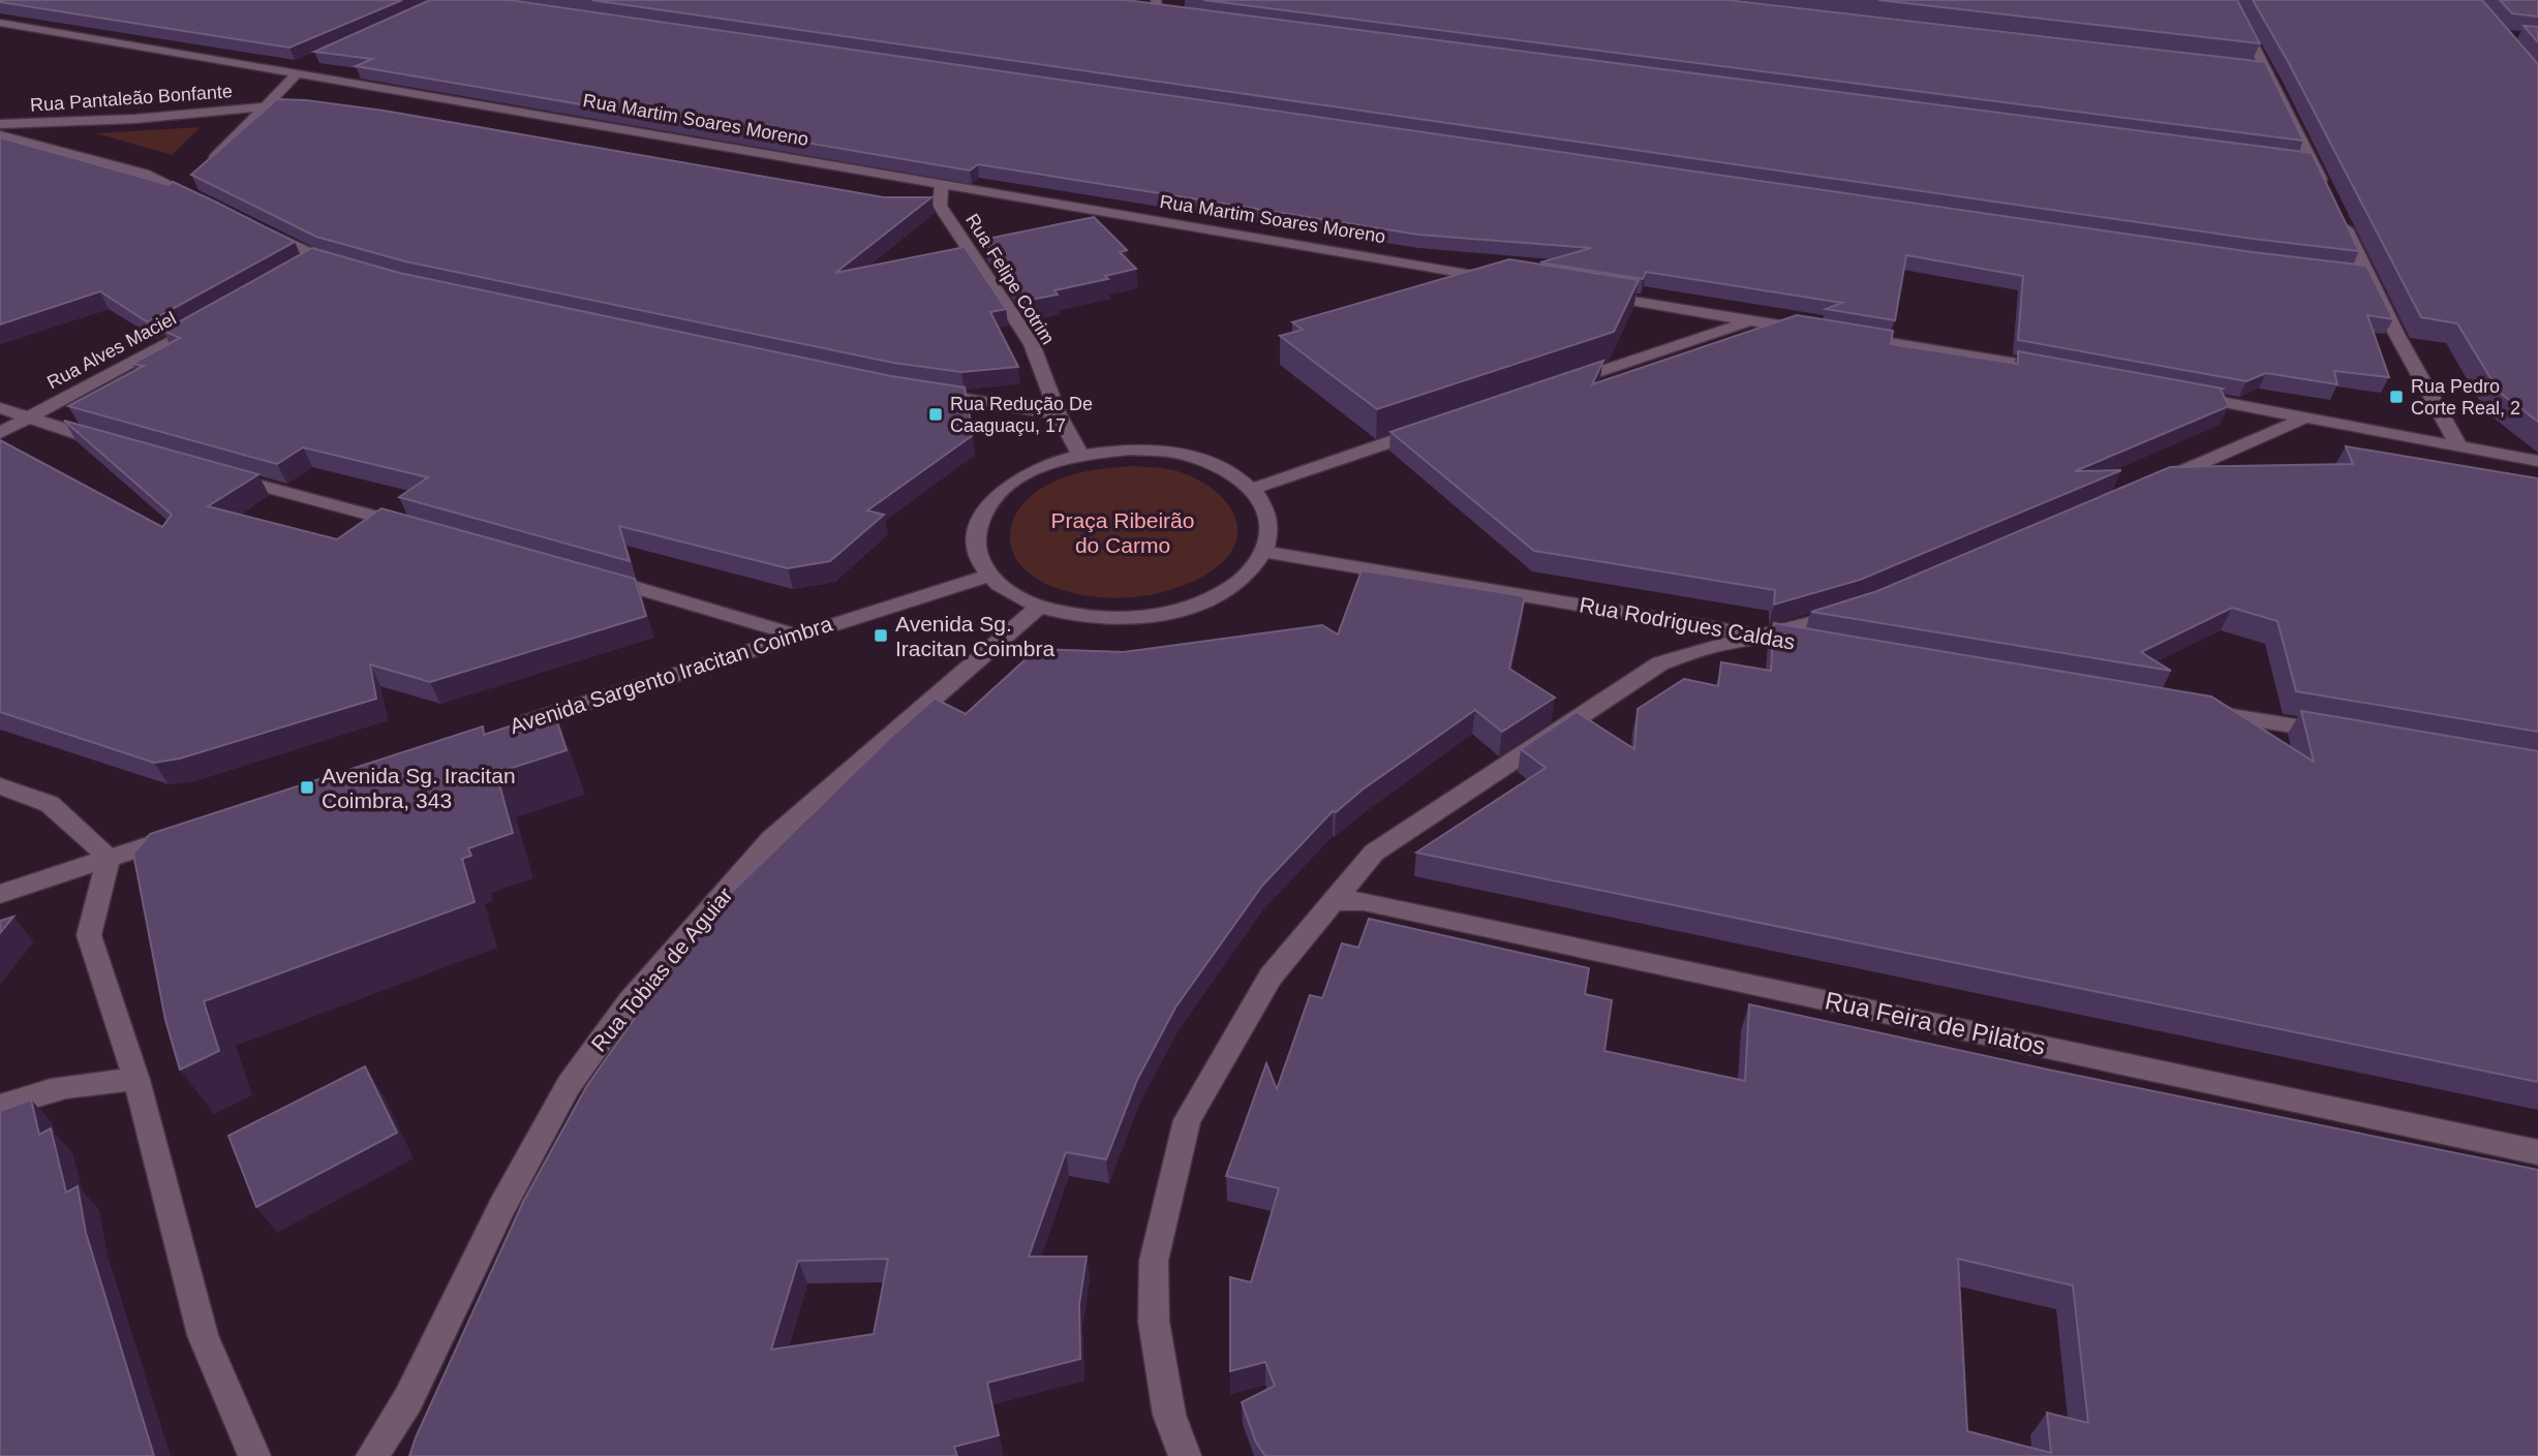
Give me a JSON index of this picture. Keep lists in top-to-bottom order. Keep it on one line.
{"streets":{"street":["Rua Pantaleão Bonfante","Rua Martim Soares Moreno","Rua Felipe Cotrim","Rua Alves Maciel","Rua Rodrigues Caldas","Avenida Sargento Iracitan Coimbra","Rua Tobias de Aguiar","Rua Feira de Pilatos"]},"crossings":[["Rua Martim Soares Moreno","Rua Felipe Cotrim"],["Rua Felipe Cotrim","Rua Rodrigues Caldas"],["Rua Felipe Cotrim","Avenida Sargento Iracitan Coimbra"],["Rua Felipe Cotrim","Rua Tobias de Aguiar"],["Rua Rodrigues Caldas","Avenida Sargento Iracitan Coimbra"],["Rua Rodrigues Caldas","Rua Tobias de Aguiar"],["Avenida Sargento Iracitan Coimbra","Rua Tobias de Aguiar"]],"parks":["Praça Ribeirão do Carmo"],"places":{"transit":["Rua Pedro Corte Real, 2","Rua Redução De Caaguaçu, 17","Avenida Sg. Iracitan Coimbra","Avenida Sg. Iracitan Coimbra, 343"]}}
